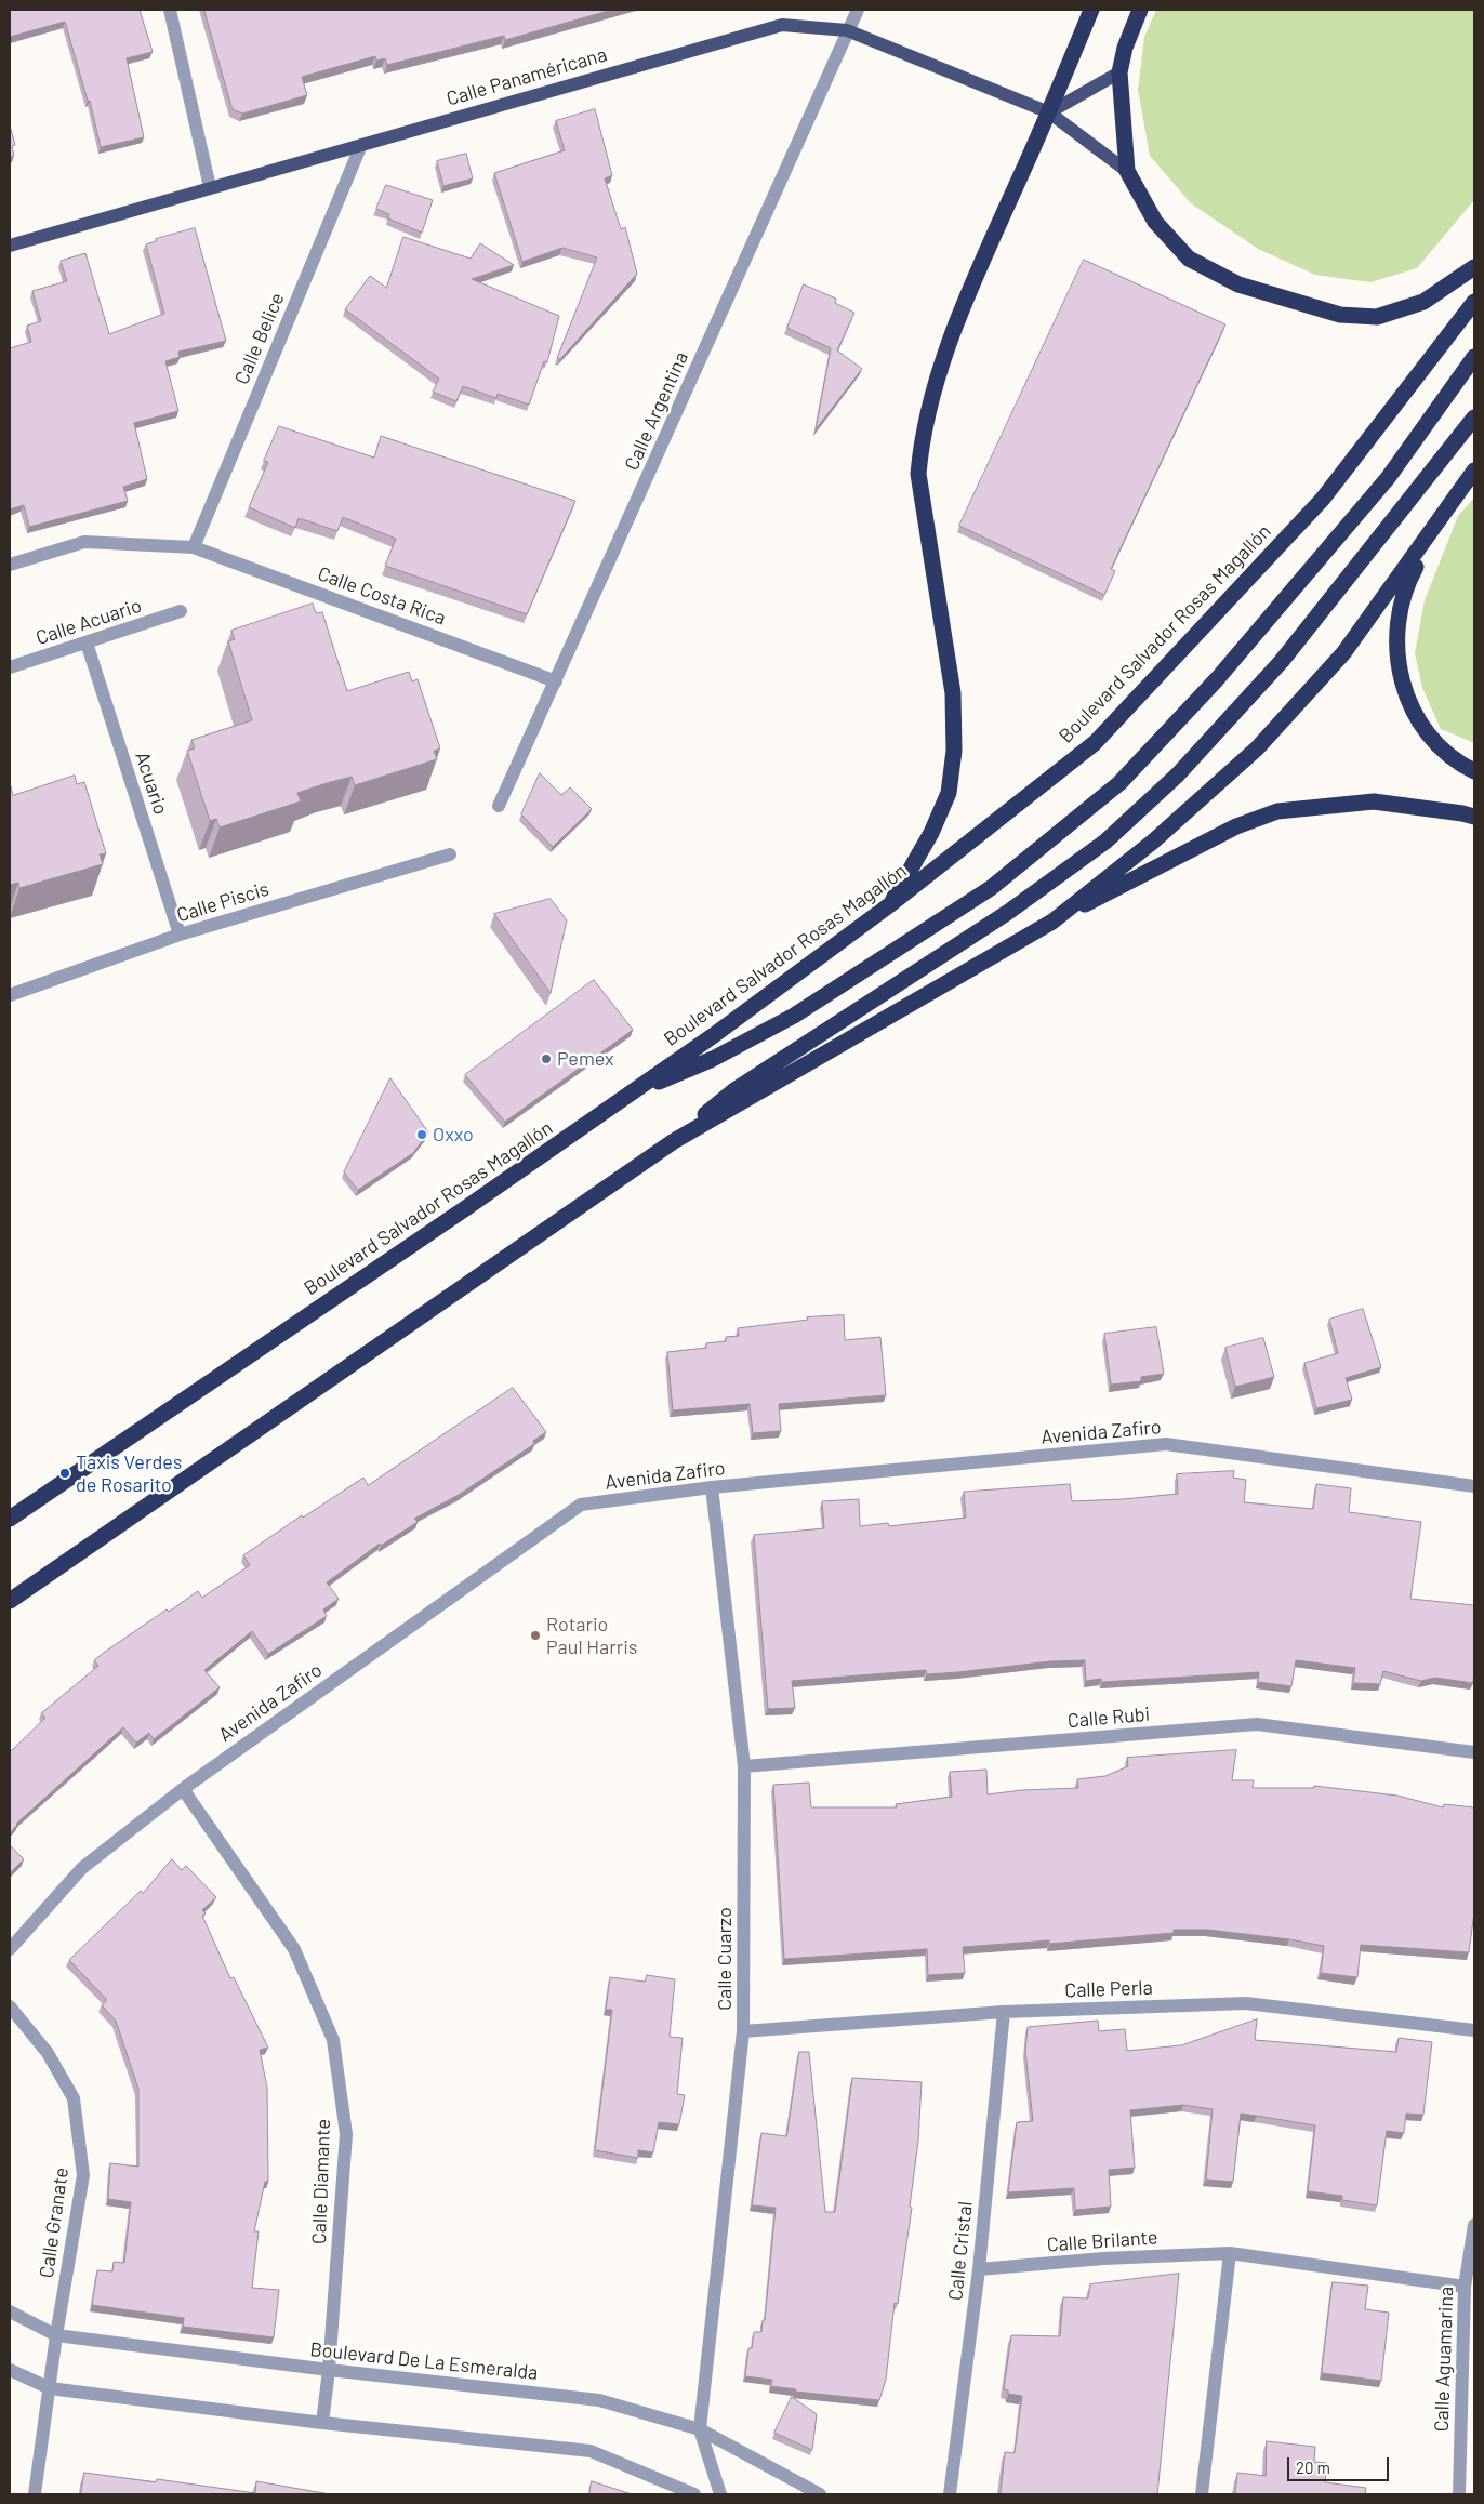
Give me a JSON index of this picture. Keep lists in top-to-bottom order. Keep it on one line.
{"streets":{"highway":["Boulevard Salvador Rosas Magallón"],"main road":["Calle Panaméricana"],"street":["Calle Belice","Calle Argentina","Calle Costa Rica","Calle Acuario","Acuario","Calle Piscis","Avenida Zafiro","Calle Rubi","Calle Cuarzo","Calle Perla","Calle Diamante","Calle Granate","Calle Brilante","Calle Cristal","Calle Aguamarina","Boulevard De La Esmeralda"]},"crossings":[["Calle Panaméricana","Calle Belice"],["Calle Panaméricana","Calle Argentina"],["Calle Belice","Calle Costa Rica"],["Calle Argentina","Calle Costa Rica"],["Calle Acuario","Acuario"],["Acuario","Calle Piscis"],["Avenida Zafiro","Calle Cuarzo"],["Avenida Zafiro","Calle Diamante"],["Calle Rubi","Calle Cuarzo"],["Calle Cuarzo","Calle Perla"],["Calle Cuarzo","Boulevard De La Esmeralda"],["Calle Perla","Calle Cristal"],["Calle Diamante","Boulevard De La Esmeralda"],["Calle Granate","Boulevard De La Esmeralda"],["Calle Brilante","Calle Cristal"],["Calle Brilante","Calle Aguamarina"]],"places":["Pemex","Oxxo","Taxis Verdes de Rosarito","Rotario Paul Harris"],"scale_bar":"20 m"}
